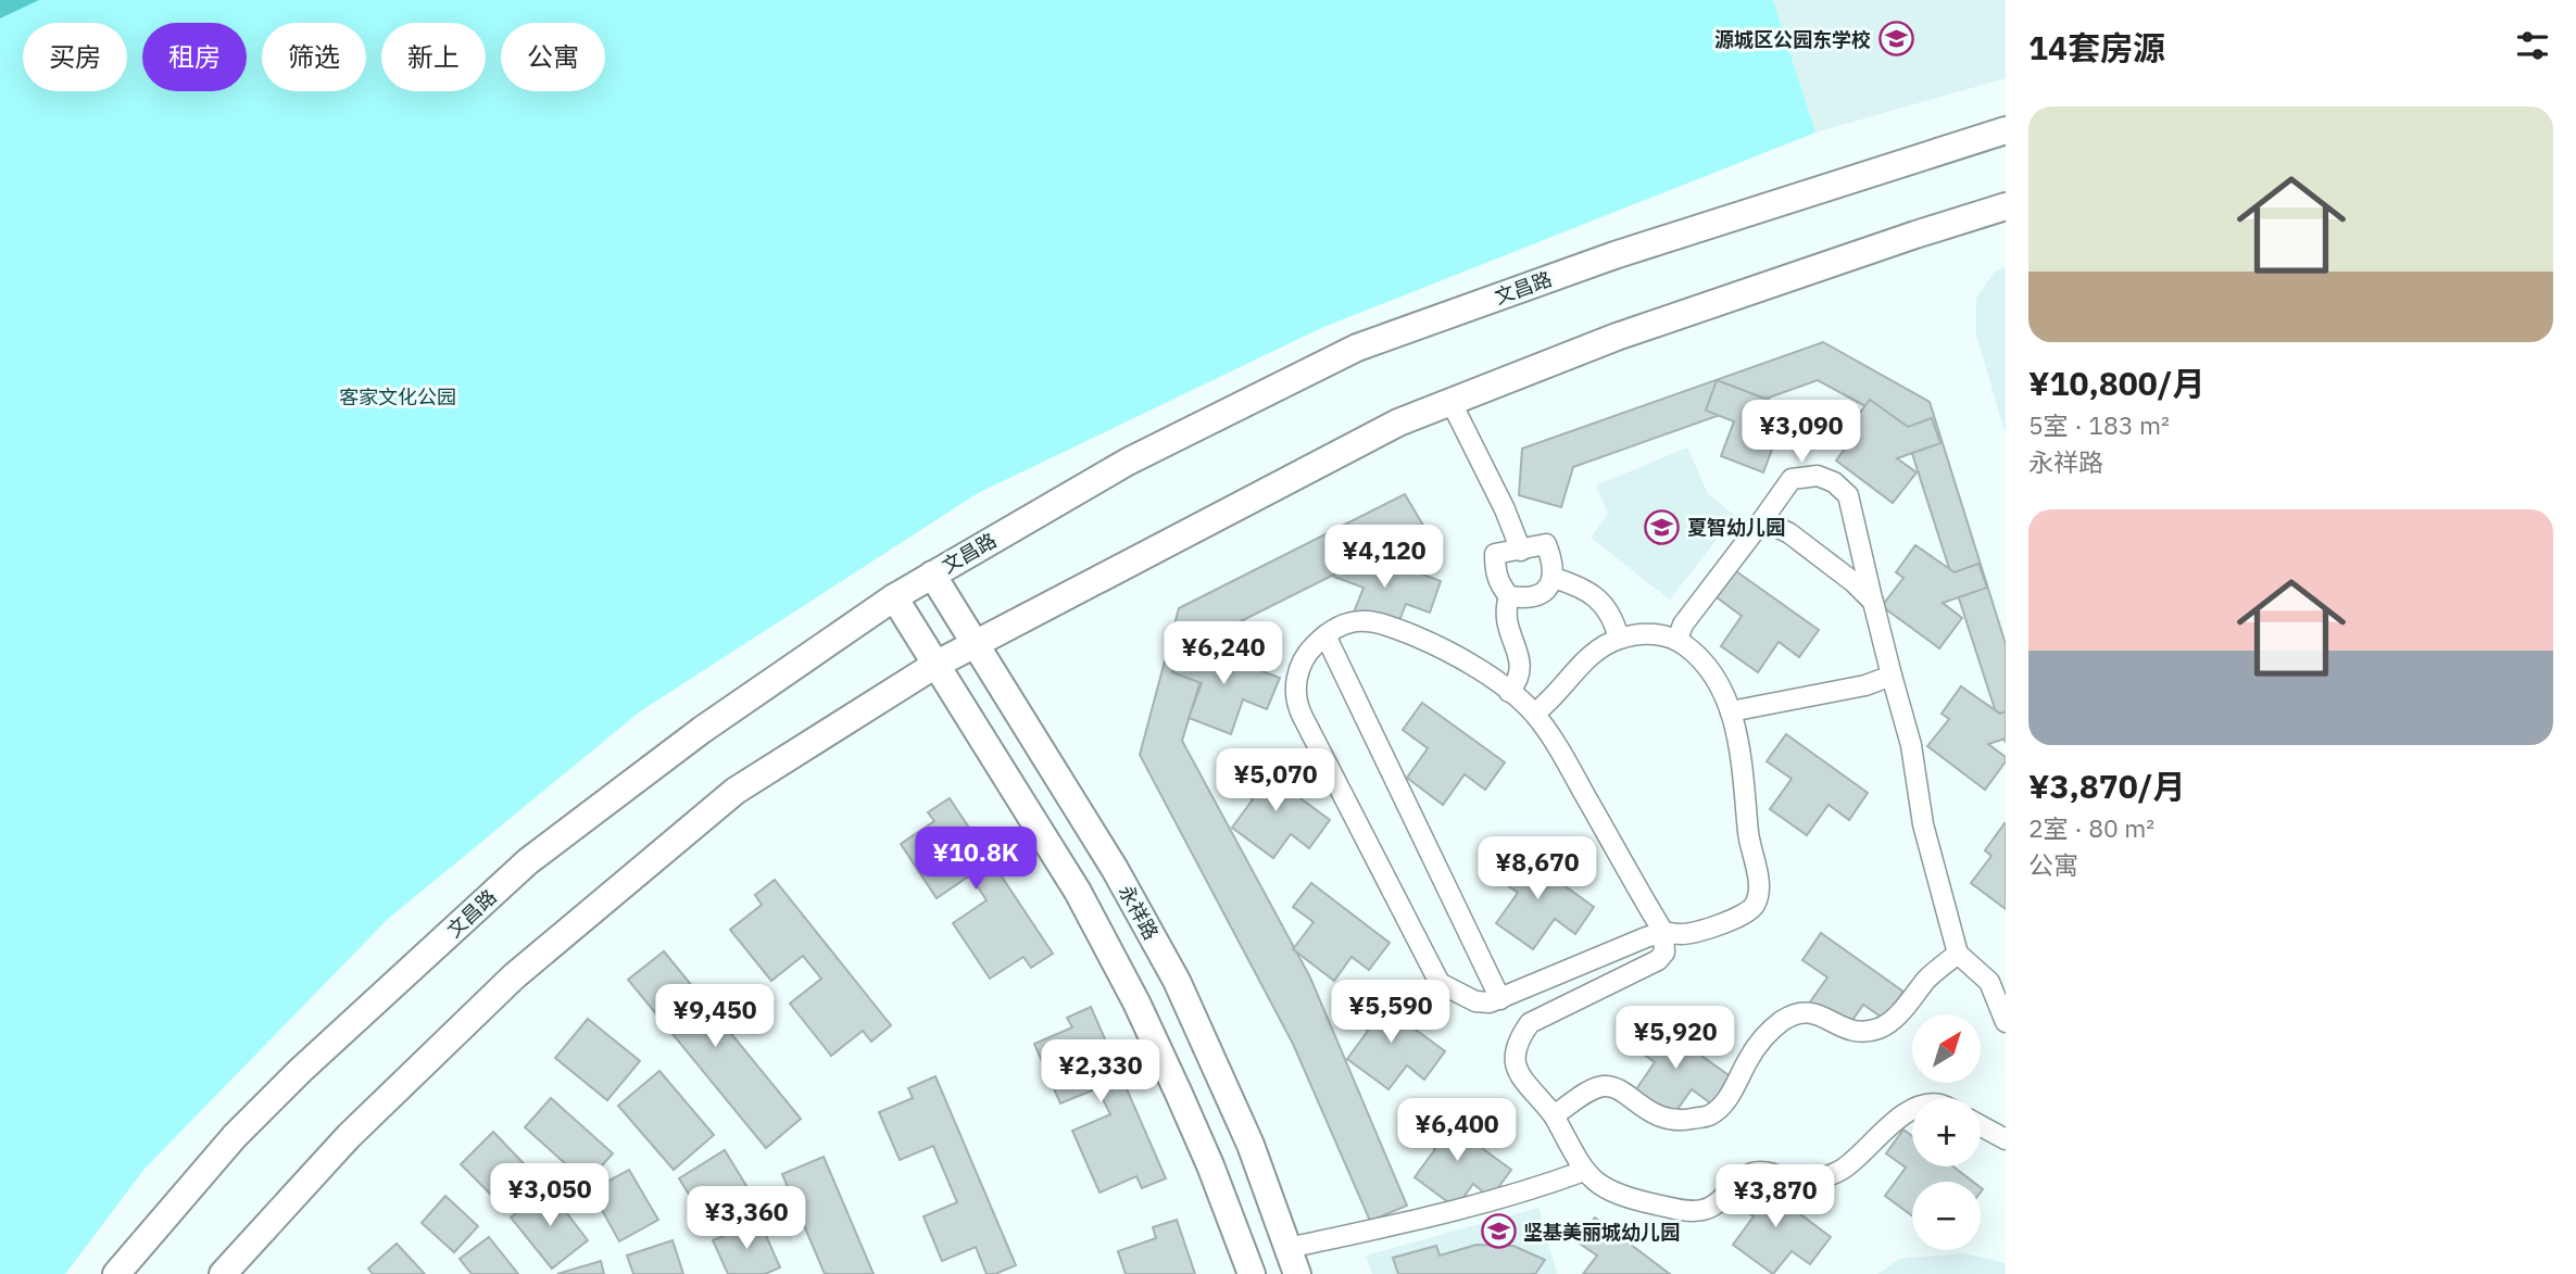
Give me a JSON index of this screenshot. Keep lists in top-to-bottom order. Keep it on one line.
{"streets":{"street":["文昌路","永祥路"]},"crossings":[["文昌路","永祥路"]],"parks":["客家文化公园"],"places":{"school or university":["源城区公园东学校","夏智幼儿园","坚基美丽城幼儿园"]},"north":"top right","page":{"heading":"14套房源","chip":["买房","租房","筛选","新上","公寓"],"list":[{"name":"¥10,800/月","note":"5室 · 183 m² · 永祥路"},{"name":"¥3,870/月","note":"2室 · 80 m² · 公寓"}],"price":["¥3,090","¥4,120","¥6,240","¥5,070","¥10.8K","¥8,670","¥5,590","¥9,450","¥5,920","¥2,330","¥6,400","¥3,050","¥3,870","¥3,360"],"map_buttons":["+","−"]}}
